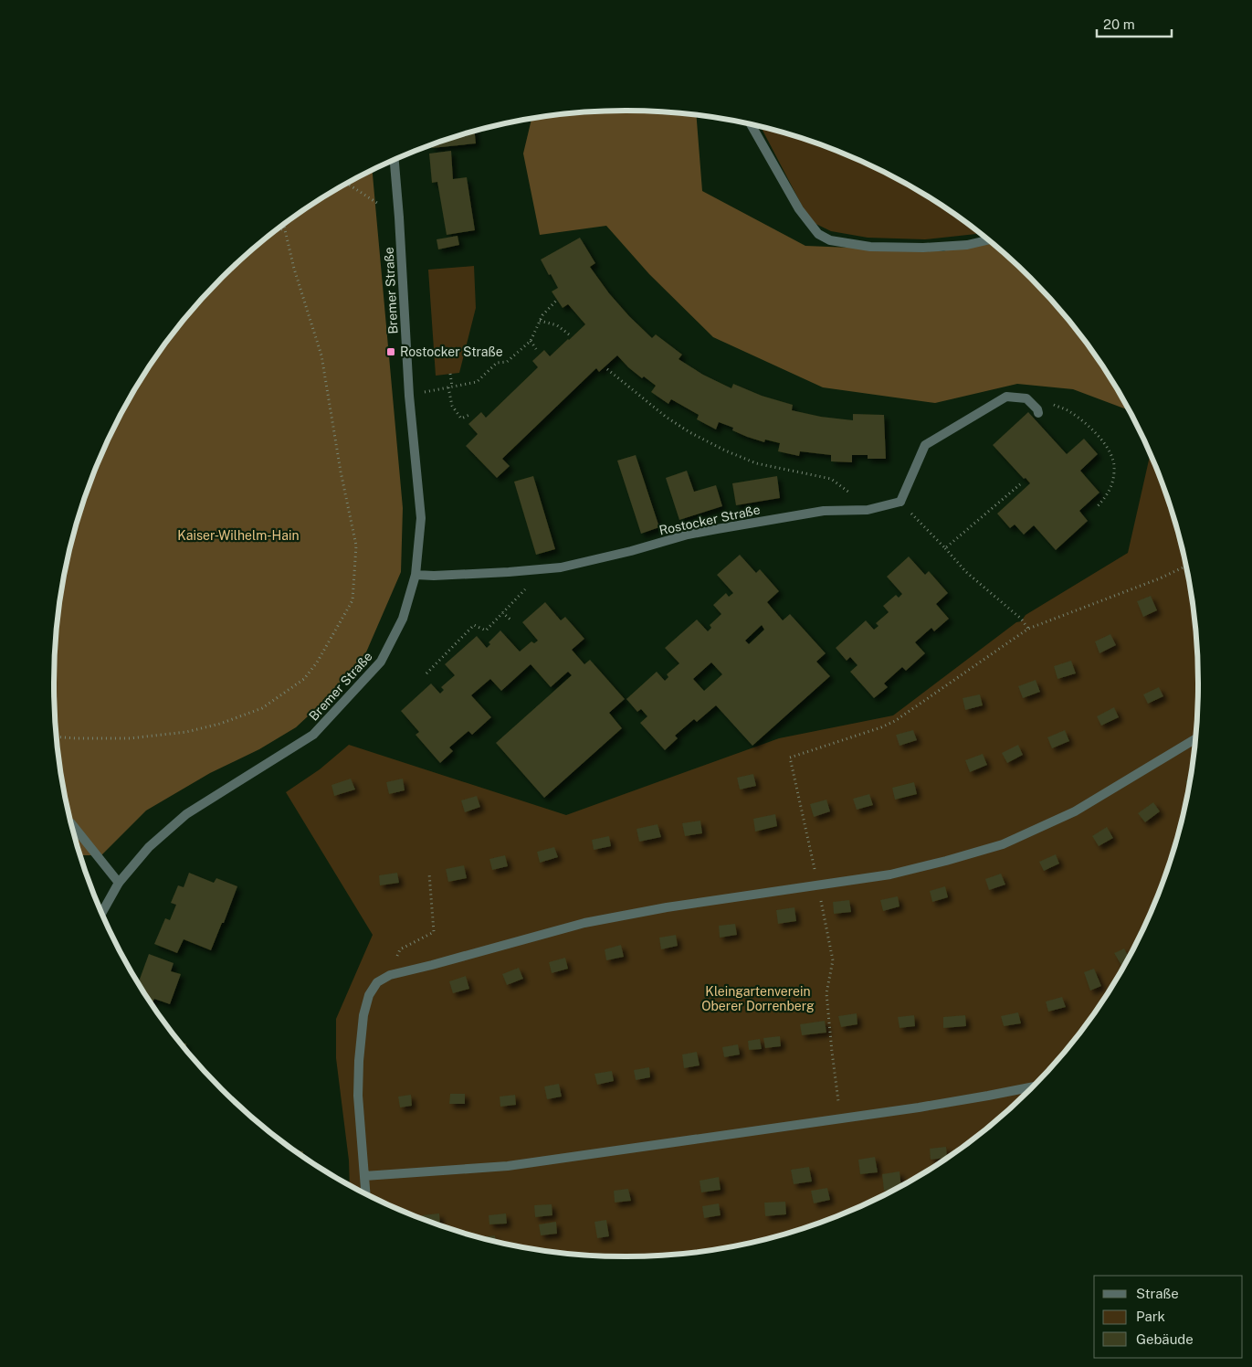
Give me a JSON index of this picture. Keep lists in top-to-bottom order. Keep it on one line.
{"streets":{"street":["Bremer Straße","Rostocker Straße"]},"crossings":[["Bremer Straße","Rostocker Straße"]],"parks":["Kaiser-Wilhelm-Hain","Kleingartenverein Oberer Dorrenberg"],"places":{"transit":["Rostocker Straße"]},"legend":["Straße","Park","Gebäude"],"scale_bar":"20 m"}
